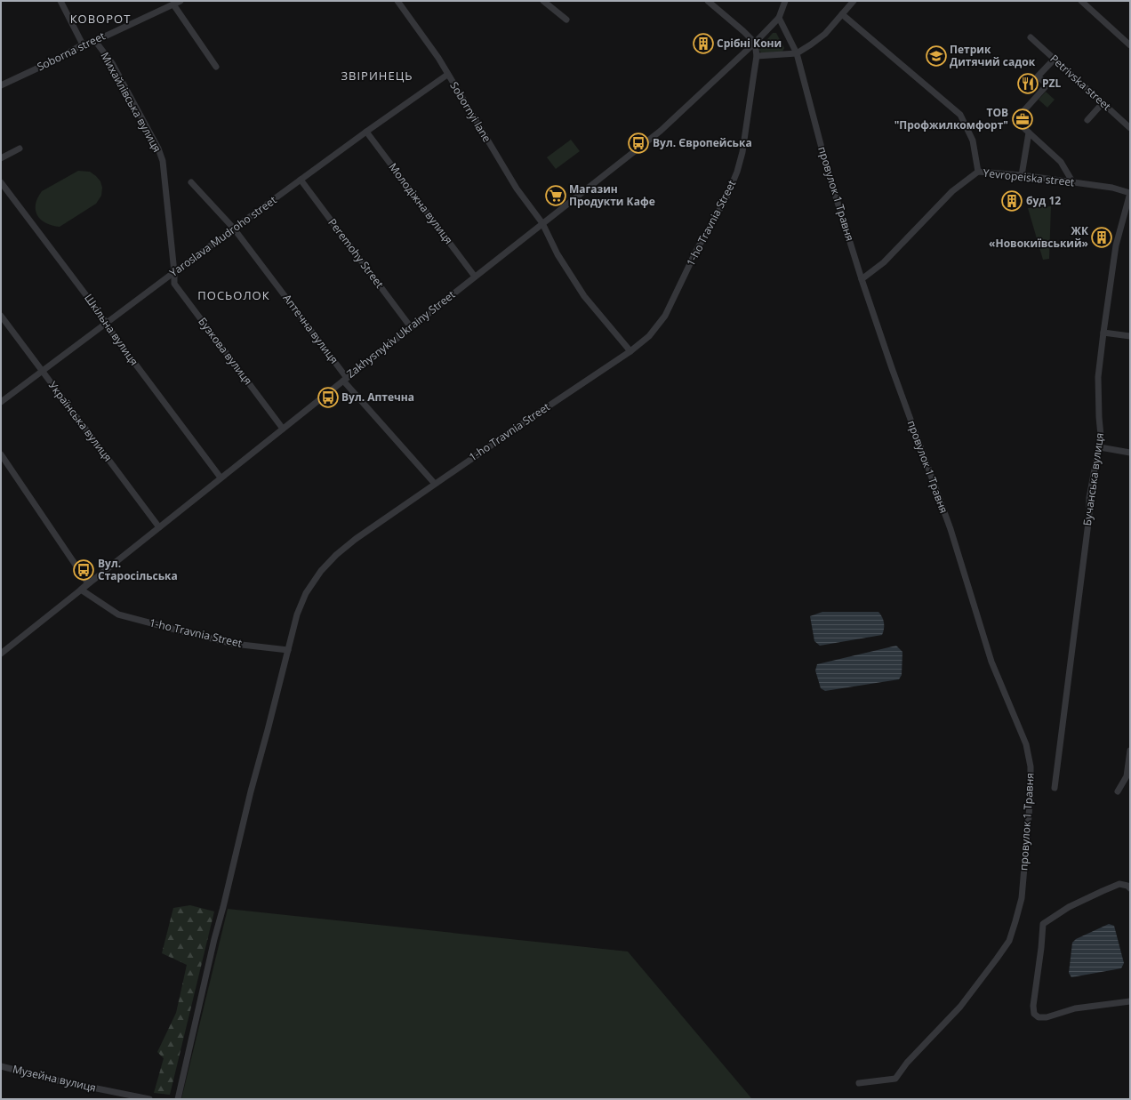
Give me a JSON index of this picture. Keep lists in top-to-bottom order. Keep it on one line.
{"streets":{"street":["Soborna street","Petrivska street","Михайлівська вулиця","Sobornyi lane","Yevropeiska street","провулок 1 Травня","Молодіжна вулиця","1-ho Travnia Street","Yaroslava Mudroho street","Peremohy Street","Аптечна вулиця","Шкільна вулиця","Zakhysnykiv Ukrainy Street","Бузкова вулиця","Українська вулиця","Бучанська вулиця","Музейна вулиця"]},"crossings":[["Soborna street","Михайлівська вулиця"],["Михайлівська вулиця","Yaroslava Mudroho street"],["Михайлівська вулиця","Бузкова вулиця"],["Sobornyi lane","1-ho Travnia Street"],["Sobornyi lane","Yaroslava Mudroho street"],["Sobornyi lane","Zakhysnykiv Ukrainy Street"],["Yevropeiska street","провулок 1 Травня"],["Yevropeiska street","Бучанська вулиця"],["провулок 1 Травня","Zakhysnykiv Ukrainy Street"],["Молодіжна вулиця","Yaroslava Mudroho street"],["Молодіжна вулиця","Zakhysnykiv Ukrainy Street"],["1-ho Travnia Street","Аптечна вулиця"],["1-ho Travnia Street","Zakhysnykiv Ukrainy Street"],["Yaroslava Mudroho street","Peremohy Street"],["Yaroslava Mudroho street","Аптечна вулиця"],["Yaroslava Mudroho street","Шкільна вулиця"],["Yaroslava Mudroho street","Бузкова вулиця"],["Yaroslava Mudroho street","Українська вулиця"],["Peremohy Street","Zakhysnykiv Ukrainy Street"],["Аптечна вулиця","Zakhysnykiv Ukrainy Street"],["Шкільна вулиця","Zakhysnykiv Ukrainy Street"],["Zakhysnykiv Ukrainy Street","Бузкова вулиця"],["Zakhysnykiv Ukrainy Street","Українська вулиця"]],"districts":["КОВОРОТ","ЗВІРИНЕЦЬ","ПОСЬОЛОК"],"places":{"building":["Срібні Кони","буд 12","ЖК «Новокиївський»"],"school or university":["Петрик Дитячий садок"],"restaurant":["PZL"],"office":["ТОВ \"Профжилкомфорт\""],"bus stop":["Вул. Європейська","Вул. Аптечна","Вул. Старосільська"],"supermarket":["Магазин Продукти Кафе"]}}
